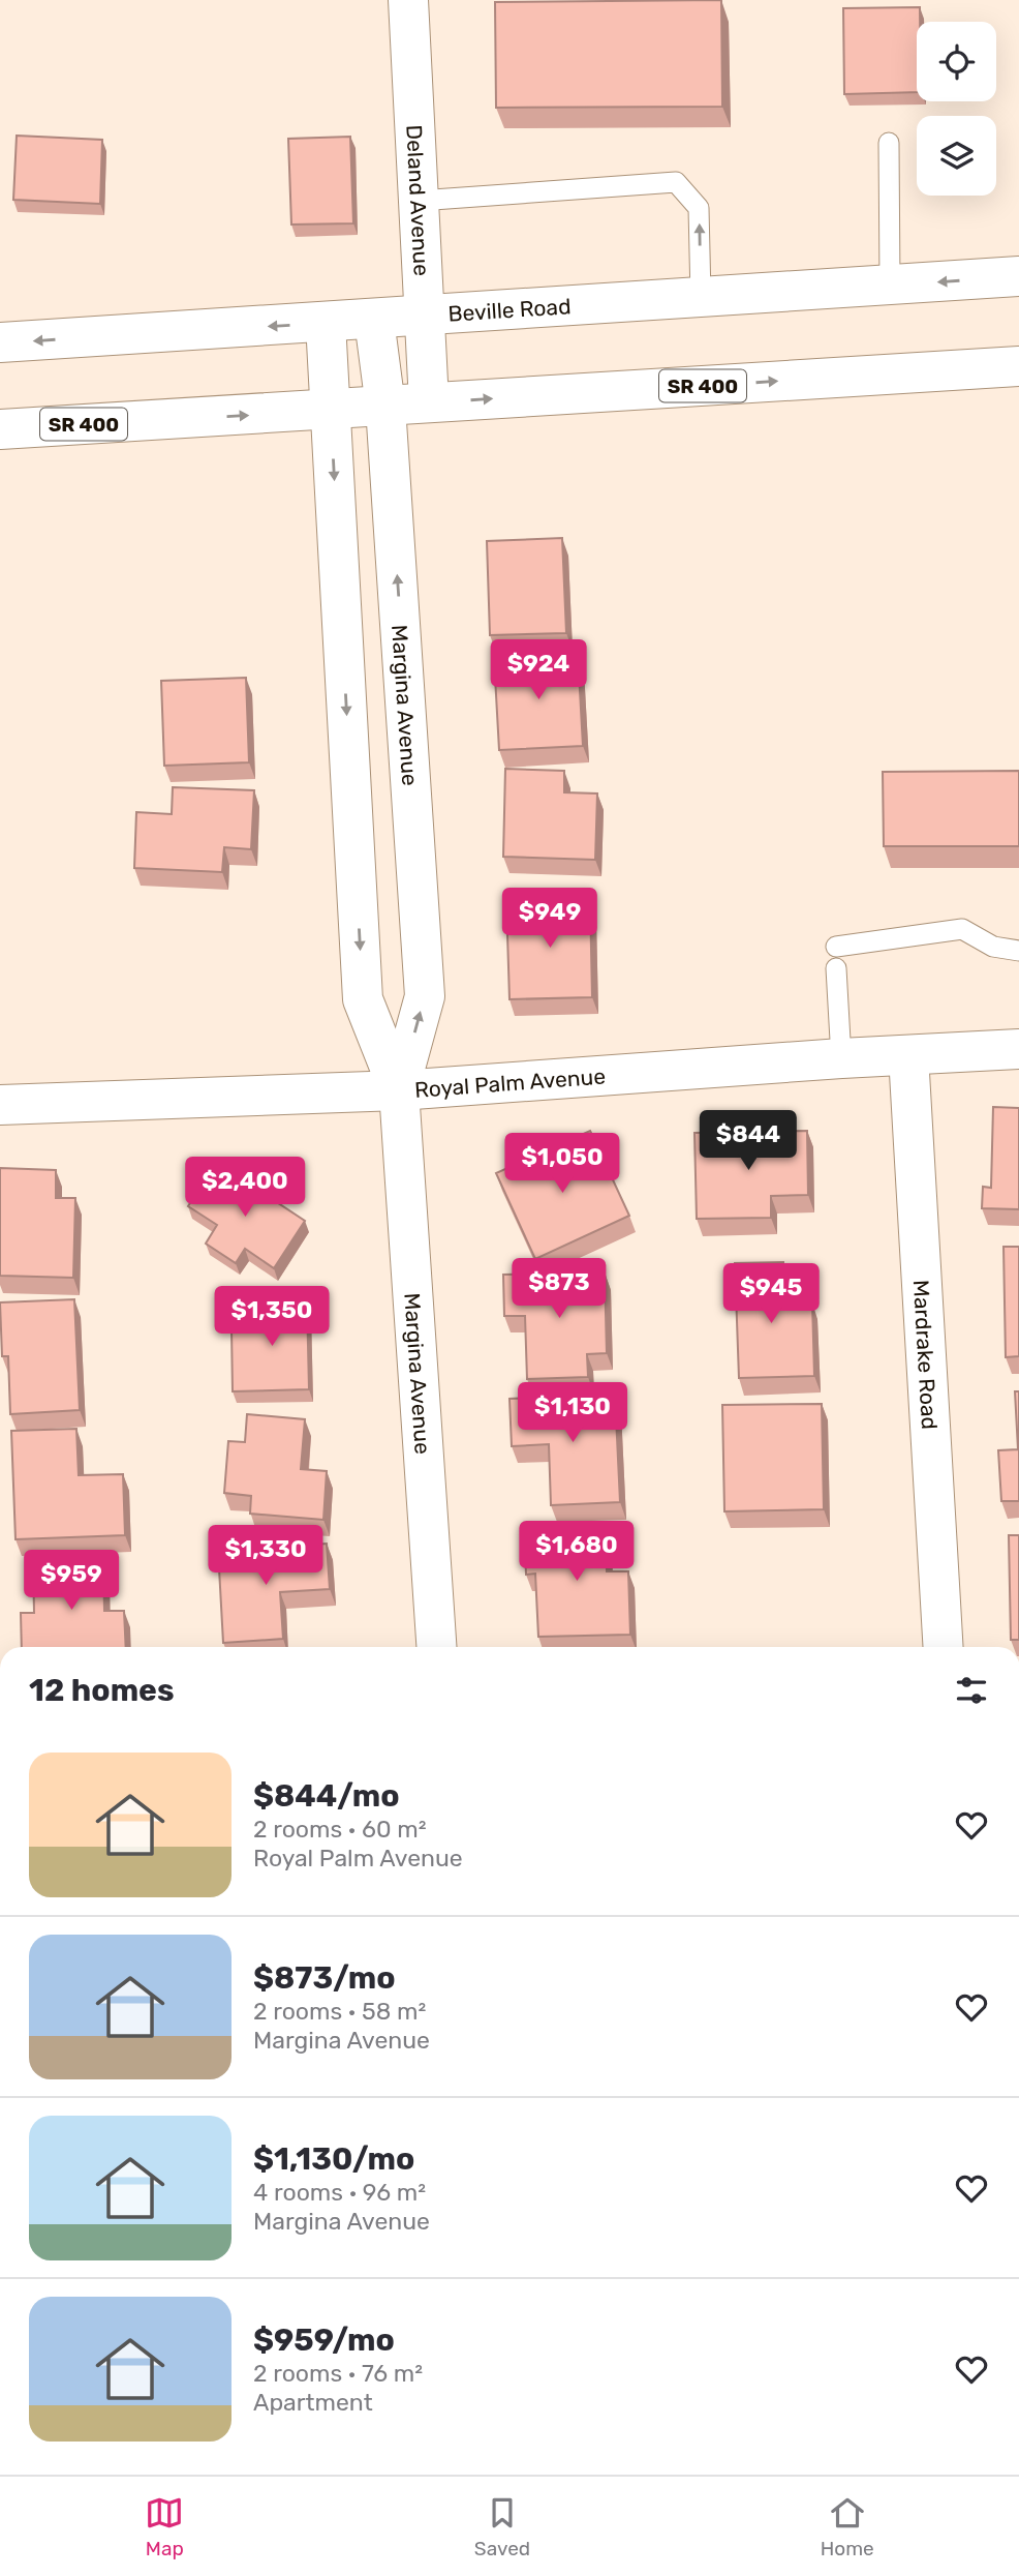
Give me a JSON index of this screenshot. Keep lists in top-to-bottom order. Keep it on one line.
{"streets":{"street":["Deland Avenue","Beville Road","SR 400","Margina Avenue","Royal Palm Avenue","Mardrake Road"]},"crossings":[["Deland Avenue","Beville Road"],["Deland Avenue","SR 400"],["Beville Road","Margina Avenue"],["SR 400","Margina Avenue"],["Margina Avenue","Royal Palm Avenue"],["Royal Palm Avenue","Mardrake Road"]],"page":{"price":["$924","$949","$844","$1,050","$2,400","$873","$945","$1,350","$1,130","$1,680","$1,330","$959"],"heading":"12 homes","list":[{"name":"$844/mo","note":"2 rooms · 60 m² · Royal Palm Avenue"},{"name":"$873/mo","note":"2 rooms · 58 m² · Margina Avenue"},{"name":"$1,130/mo","note":"4 rooms · 96 m² · Margina Avenue"},{"name":"$959/mo","note":"2 rooms · 76 m² · Apartment"}],"tabs":["Map","Saved","Home"]}}
